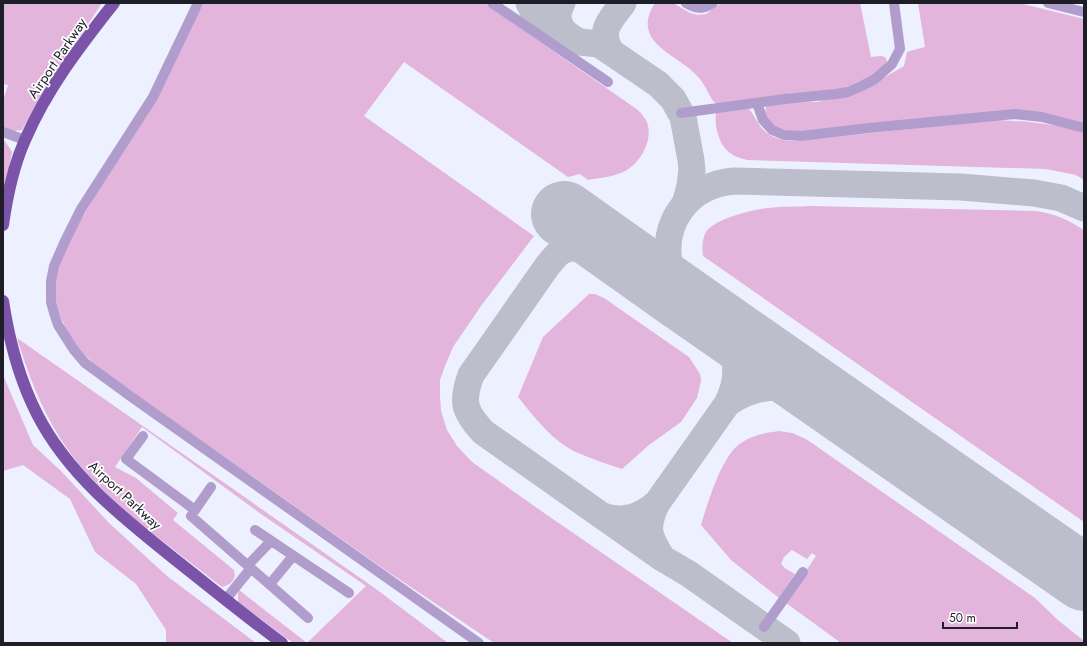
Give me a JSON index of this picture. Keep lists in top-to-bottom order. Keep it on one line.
{"streets":{"main road":["Airport Parkway"]},"scale_bar":"50 m"}
